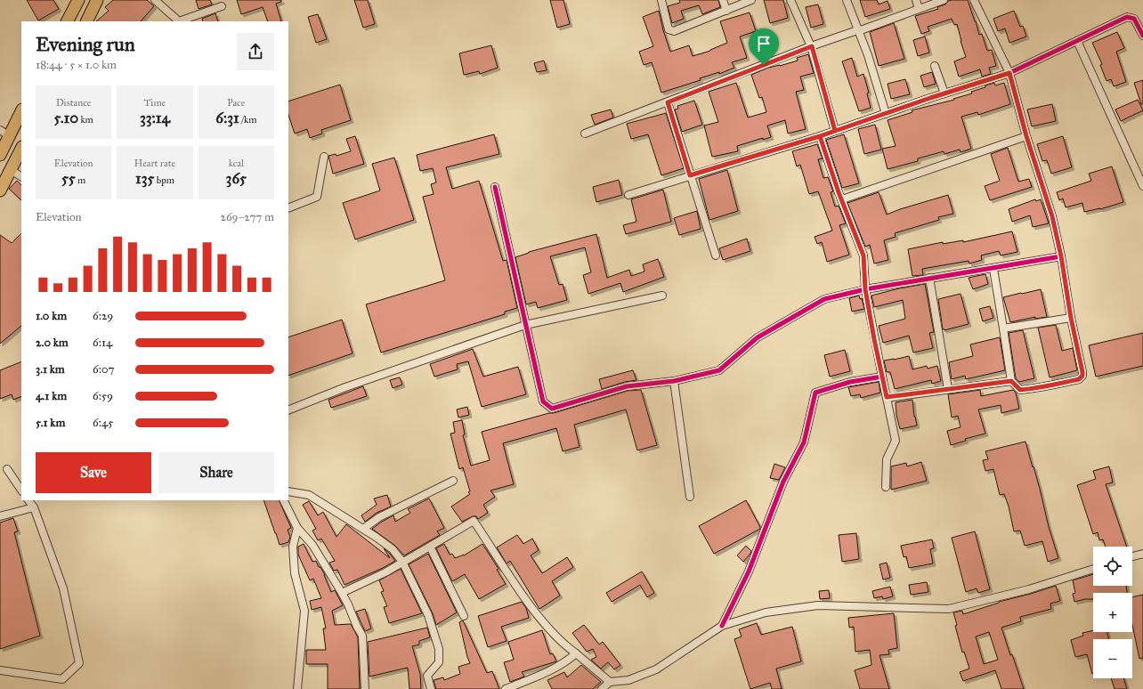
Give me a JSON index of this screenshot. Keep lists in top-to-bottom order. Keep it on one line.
{"page":{"heading":["Evening run","18:44 · 5 × 1.0 km"],"stats":[["Distance","5.10 km"],["Time","33:14"],["Pace","6:31 /km"],["Elevation","55 m"],["Heart rate","135 bpm"],["kcal","365"]],"chart":["Elevation","269–277 m"],"list":[{"name":"1.0 km","note":"6:29"},{"name":"2.0 km","note":"6:14"},{"name":"3.1 km","note":"6:07"},{"name":"4.1 km","note":"6:59"},{"name":"5.1 km","note":"6:45"}],"buttons":["Save","Share"],"map_buttons":["+","−"]}}
